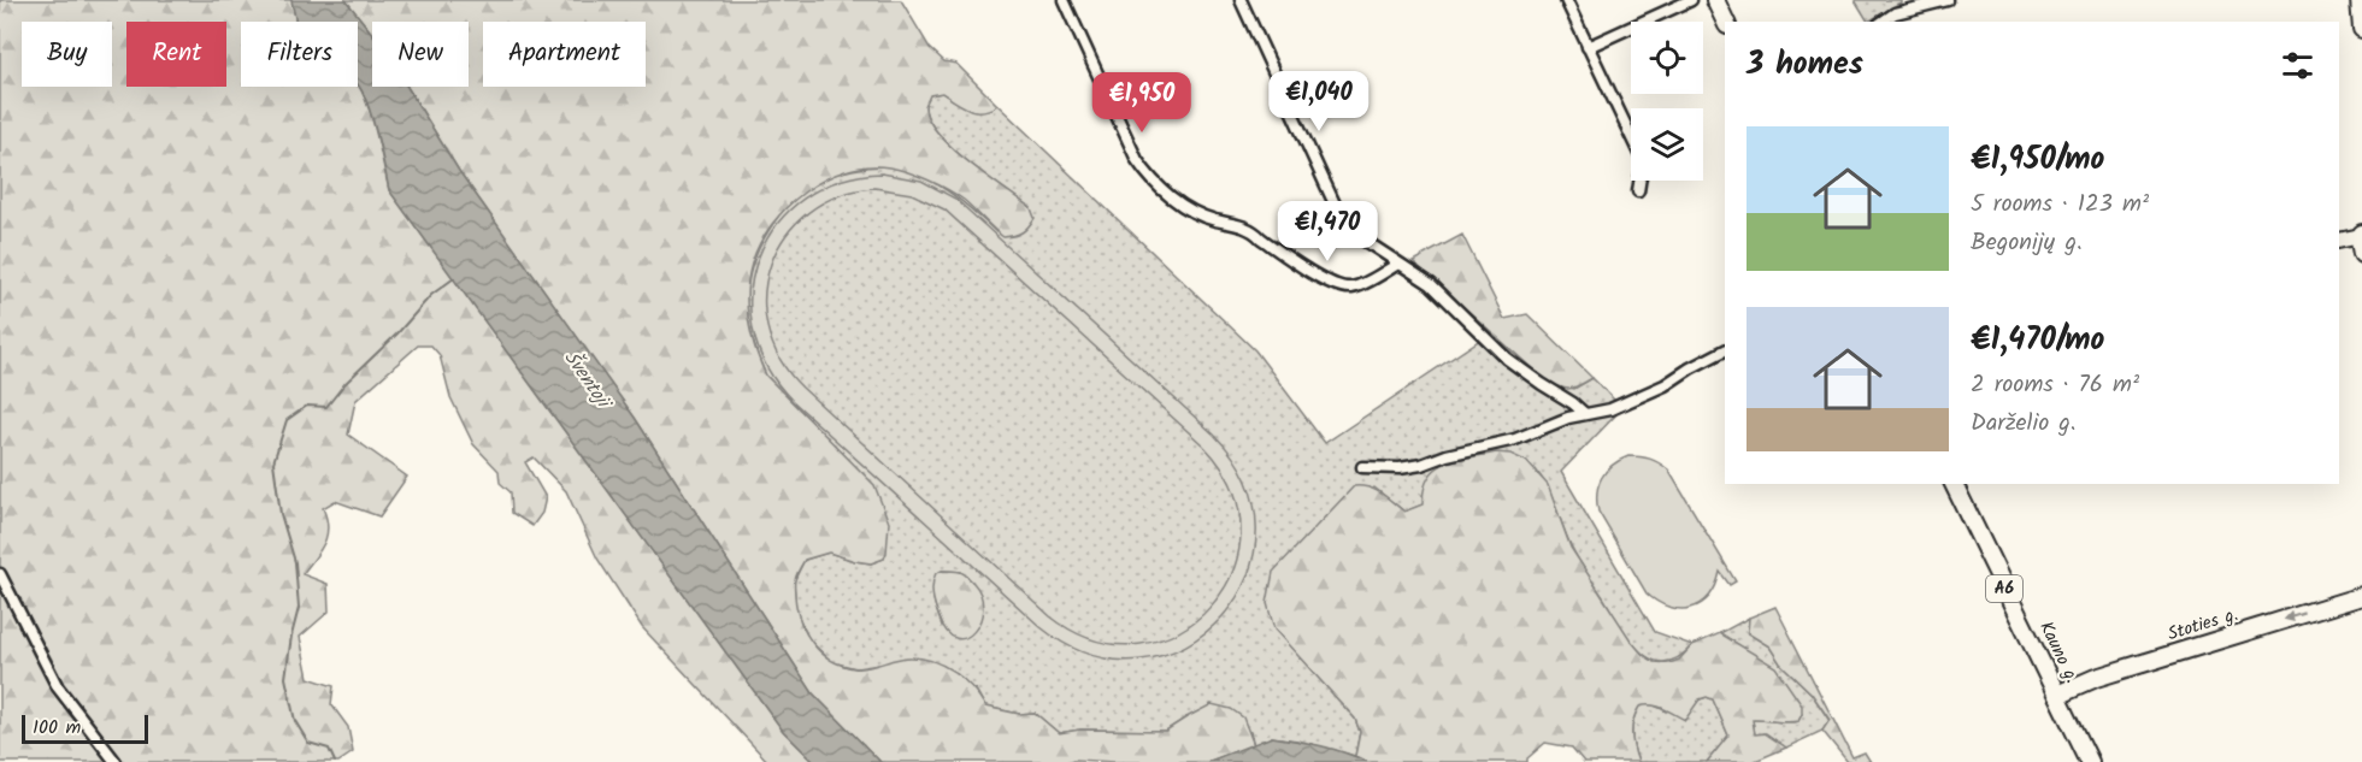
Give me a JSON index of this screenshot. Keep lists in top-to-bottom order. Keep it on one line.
{"streets":{"main road":["A6","Stoties g.","Kauno g."]},"crossings":[["Stoties g.","Kauno g."]],"one_way":["Stoties g."],"water":["Šventoji"],"scale_bar":"100 m","page":{"chip":["Buy","Rent","Filters","New","Apartment"],"heading":"3 homes","price":["€1,040","€1,950","€1,470"],"list":[{"name":"€1,950/mo","note":"5 rooms · 123 m² · Begonijų g."},{"name":"€1,470/mo","note":"2 rooms · 76 m² · Darželio g."}],"scale":"100 m"}}
